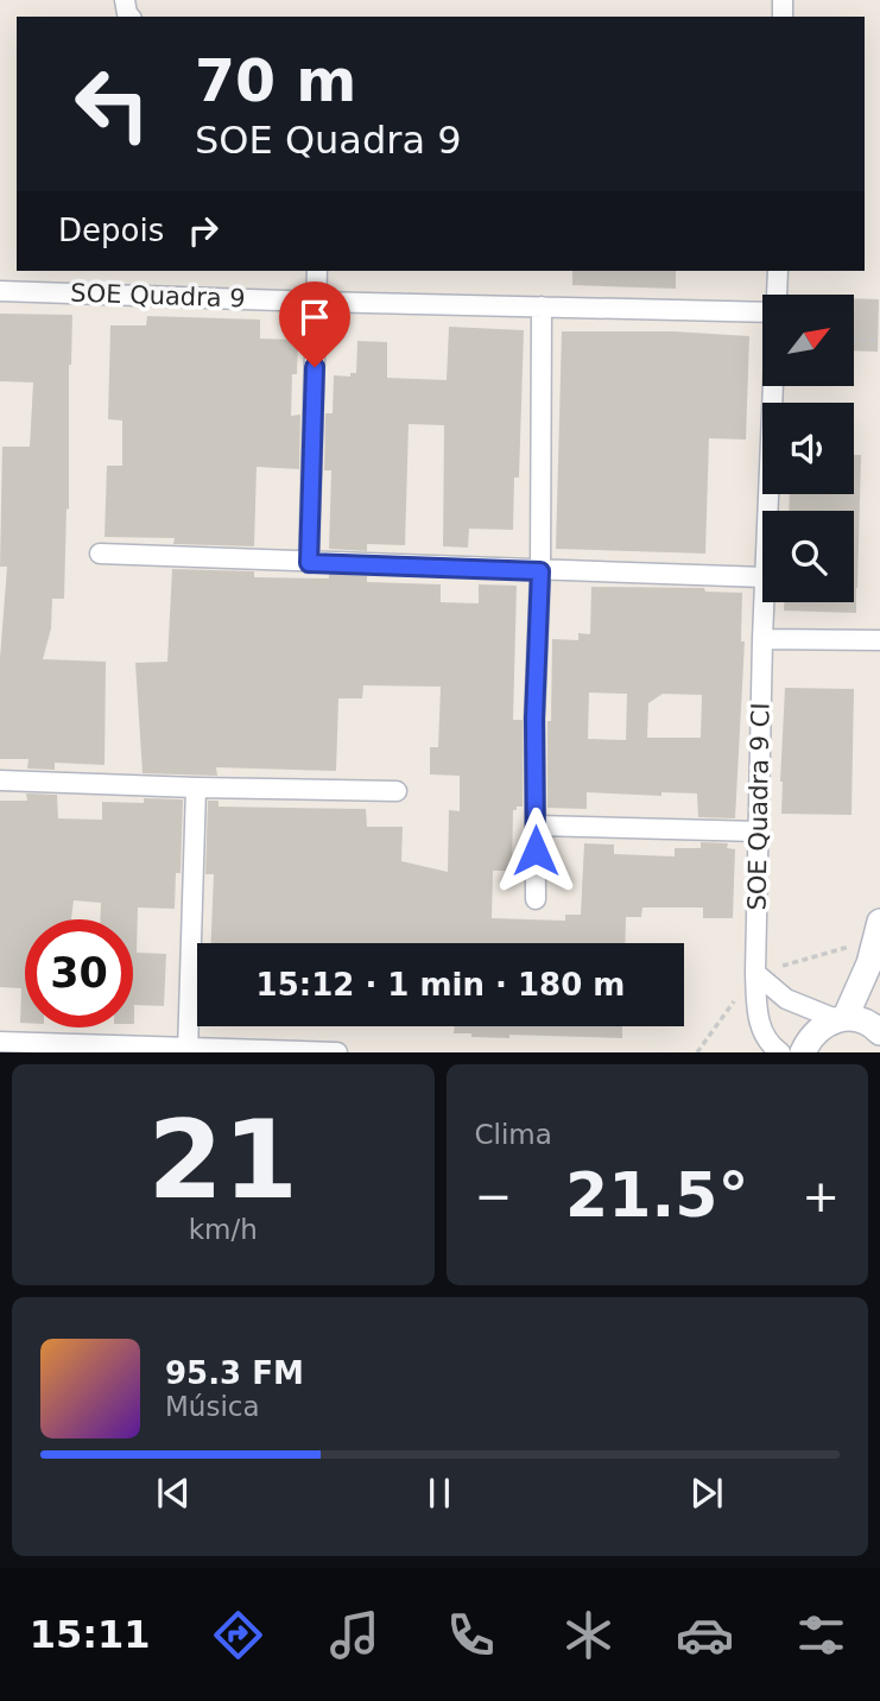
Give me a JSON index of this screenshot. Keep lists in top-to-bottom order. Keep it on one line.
{"streets":{"street":["SOE Quadra 9","SOE Quadra 9 CI"]},"north":"top right","page":{"turn":["70 m","SOE Quadra 9"],"then":"Depois","limit":"30","trip":"15:12 · 1 min · 180 m","tile":[["21","km/h"],"Clima"],"heat":["−","21.5°","+"],"song":["95.3 FM","Música"],"tabs":"15:11"}}
